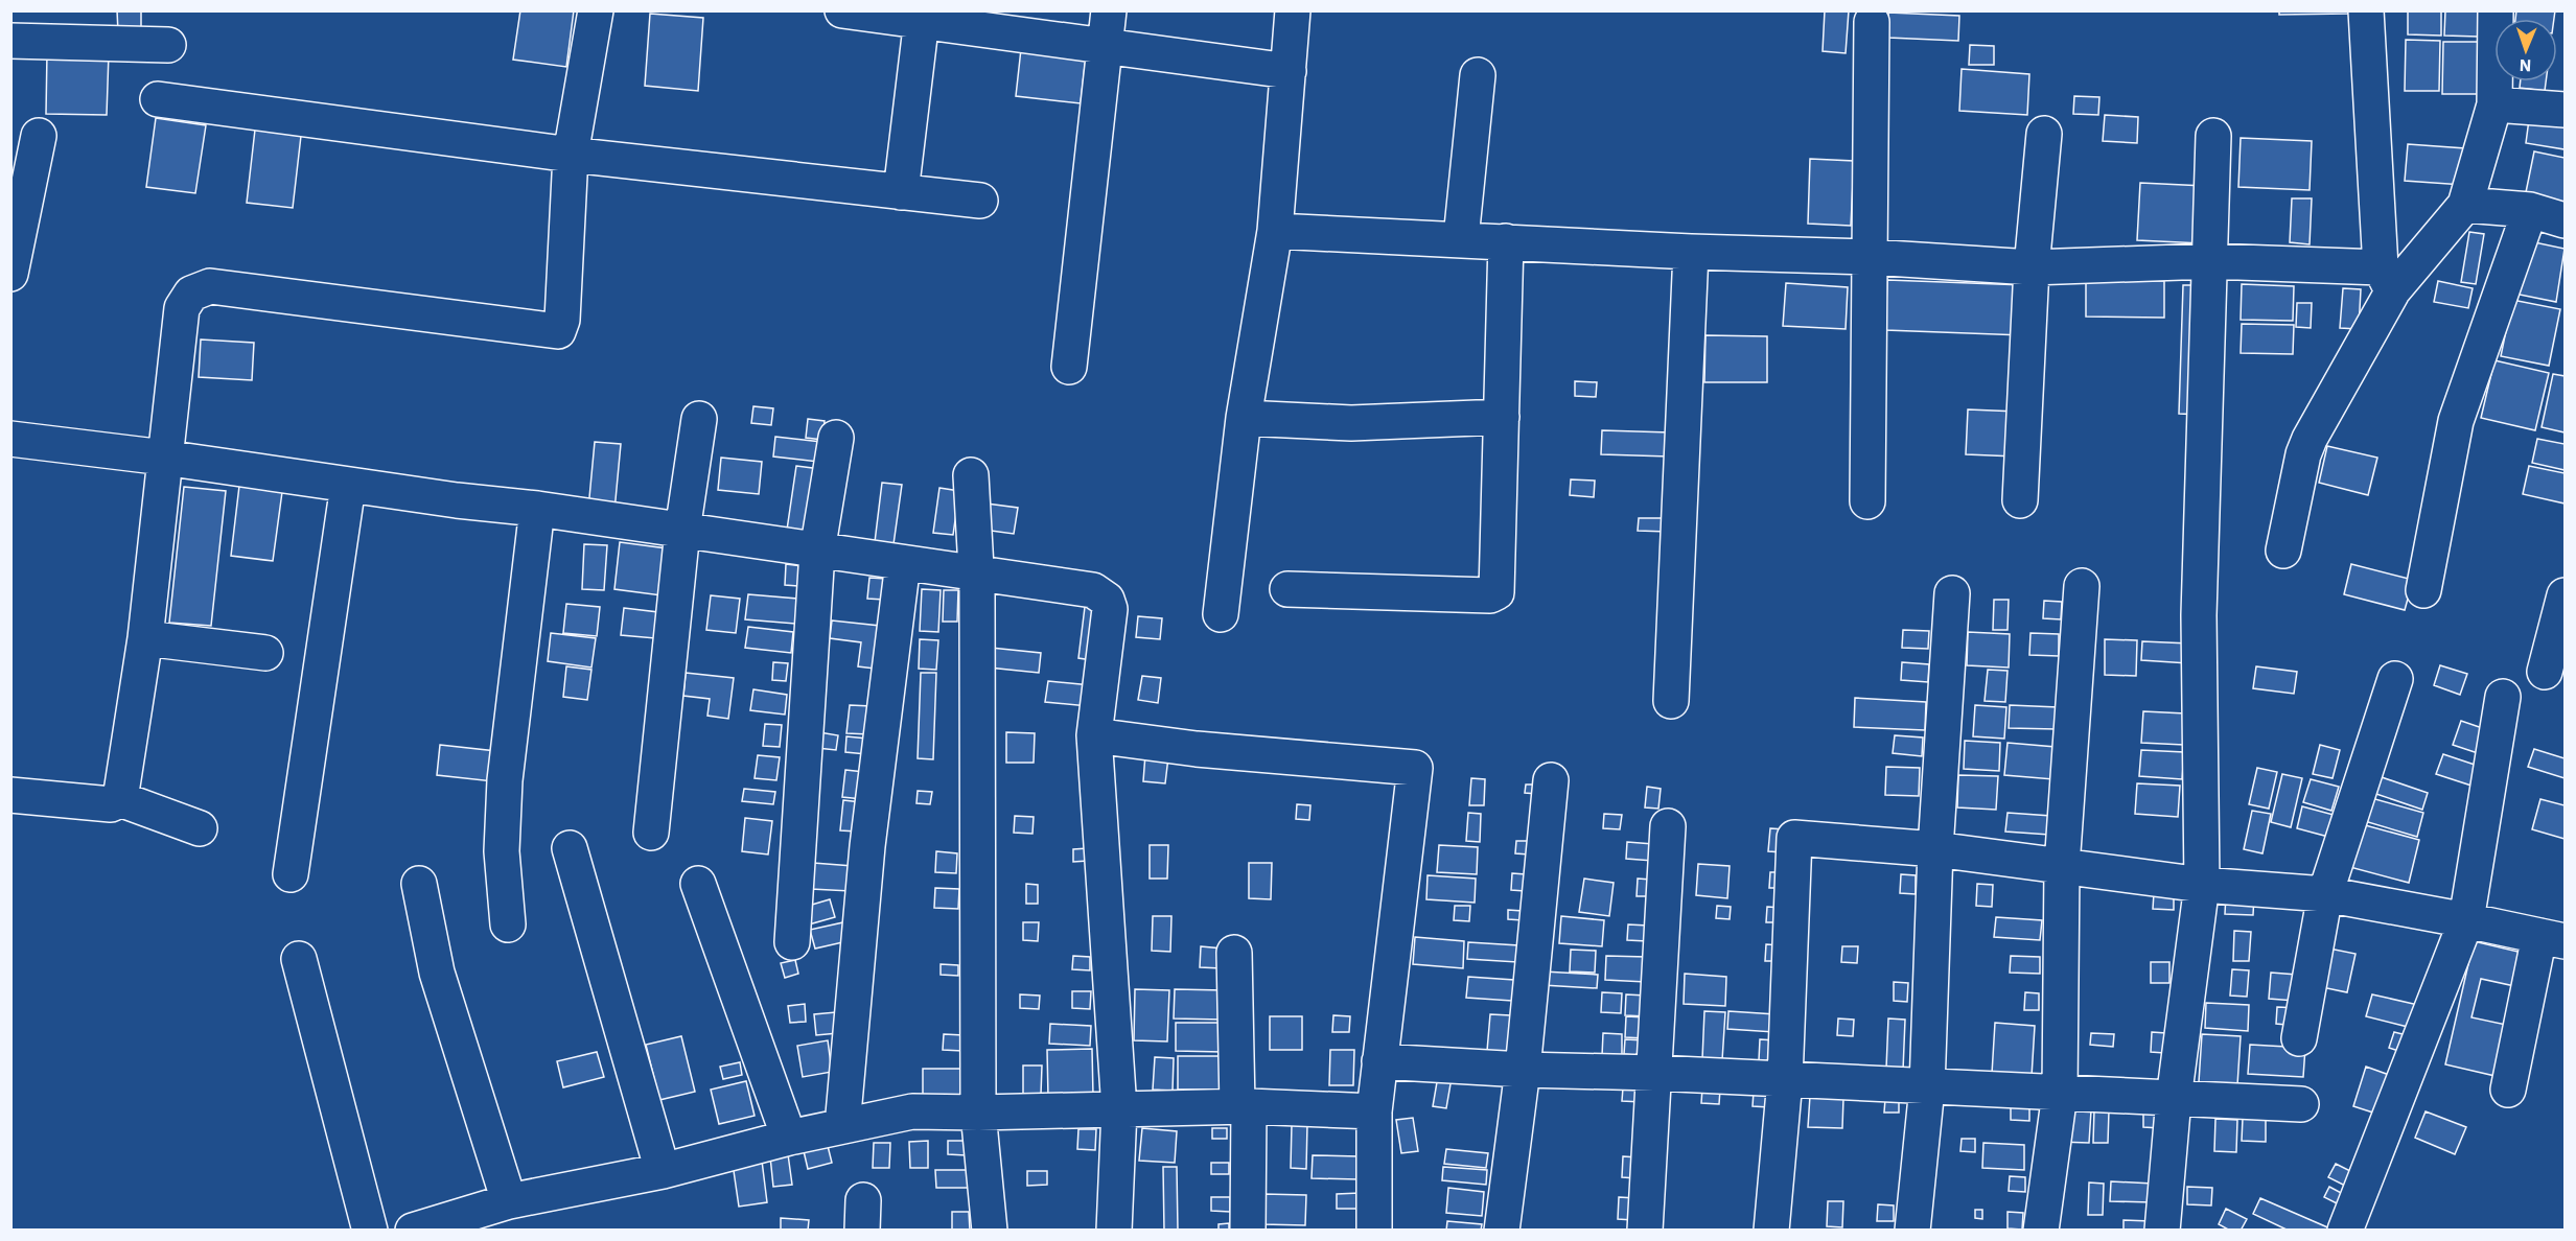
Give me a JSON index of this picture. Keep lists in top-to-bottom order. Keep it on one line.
{"north":"bottom"}
